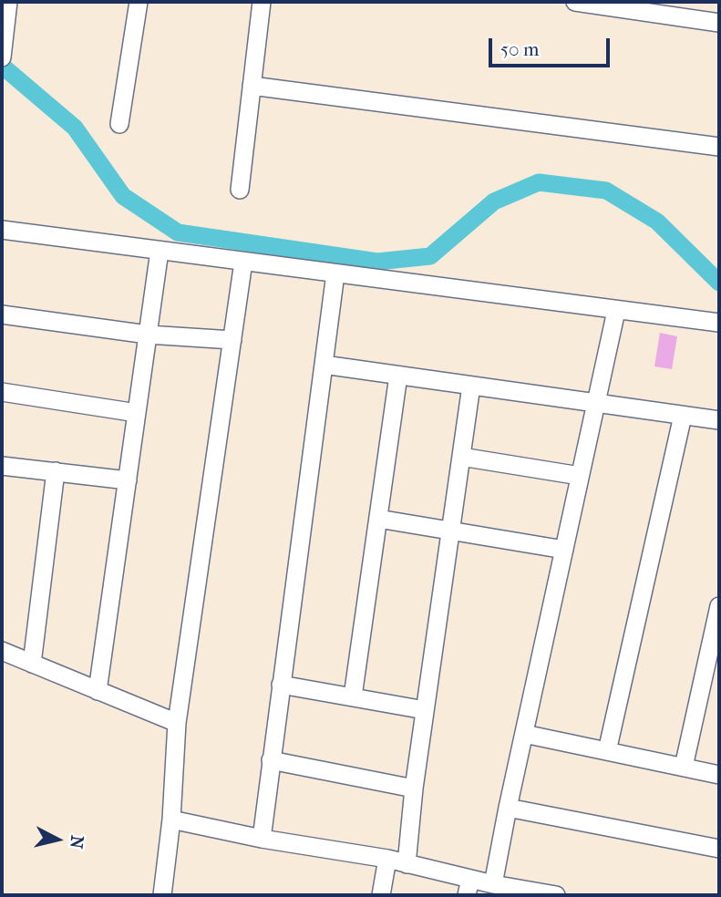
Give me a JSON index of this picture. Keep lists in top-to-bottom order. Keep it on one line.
{"scale_bar":"50 m","north":"right"}
